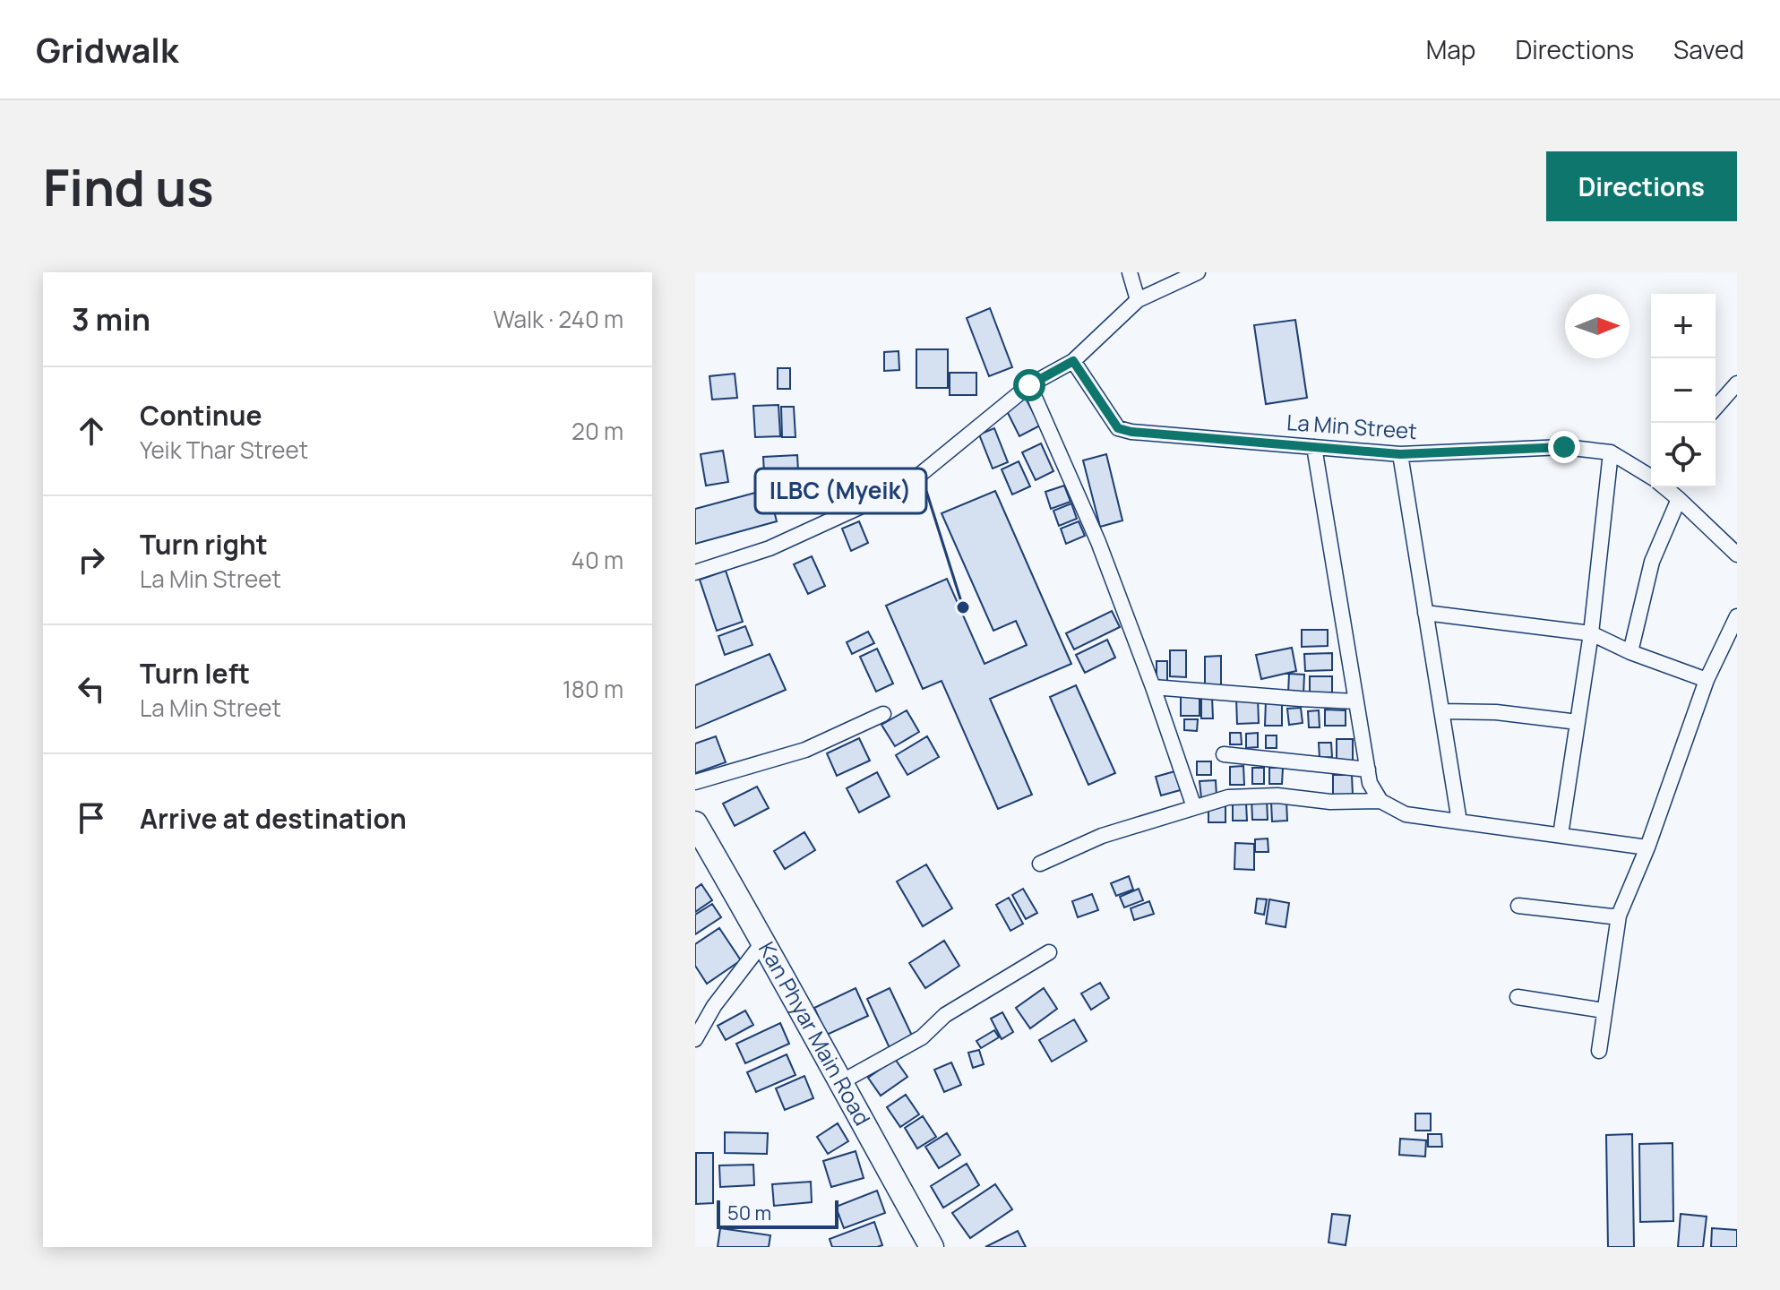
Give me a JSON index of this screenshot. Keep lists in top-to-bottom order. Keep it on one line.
{"streets":{"main road":["Kan Phyar Main Road"],"street":["La Min Street"]},"places":["ILBC (Myeik)"],"scale_bar":"50 m","north":"right","page":{"header":"Gridwalk","nav":["Map","Directions","Saved"],"buttons":"Directions","title":"Find us","heading":["3 min","Walk · 240 m"],"map_buttons":["+","−"],"list":[["Continue","Yeik Thar Street","20 m"],["Turn right","La Min Street","40 m"],["Turn left","La Min Street","180 m"],"Arrive at destination"],"scale":"50 m"}}
